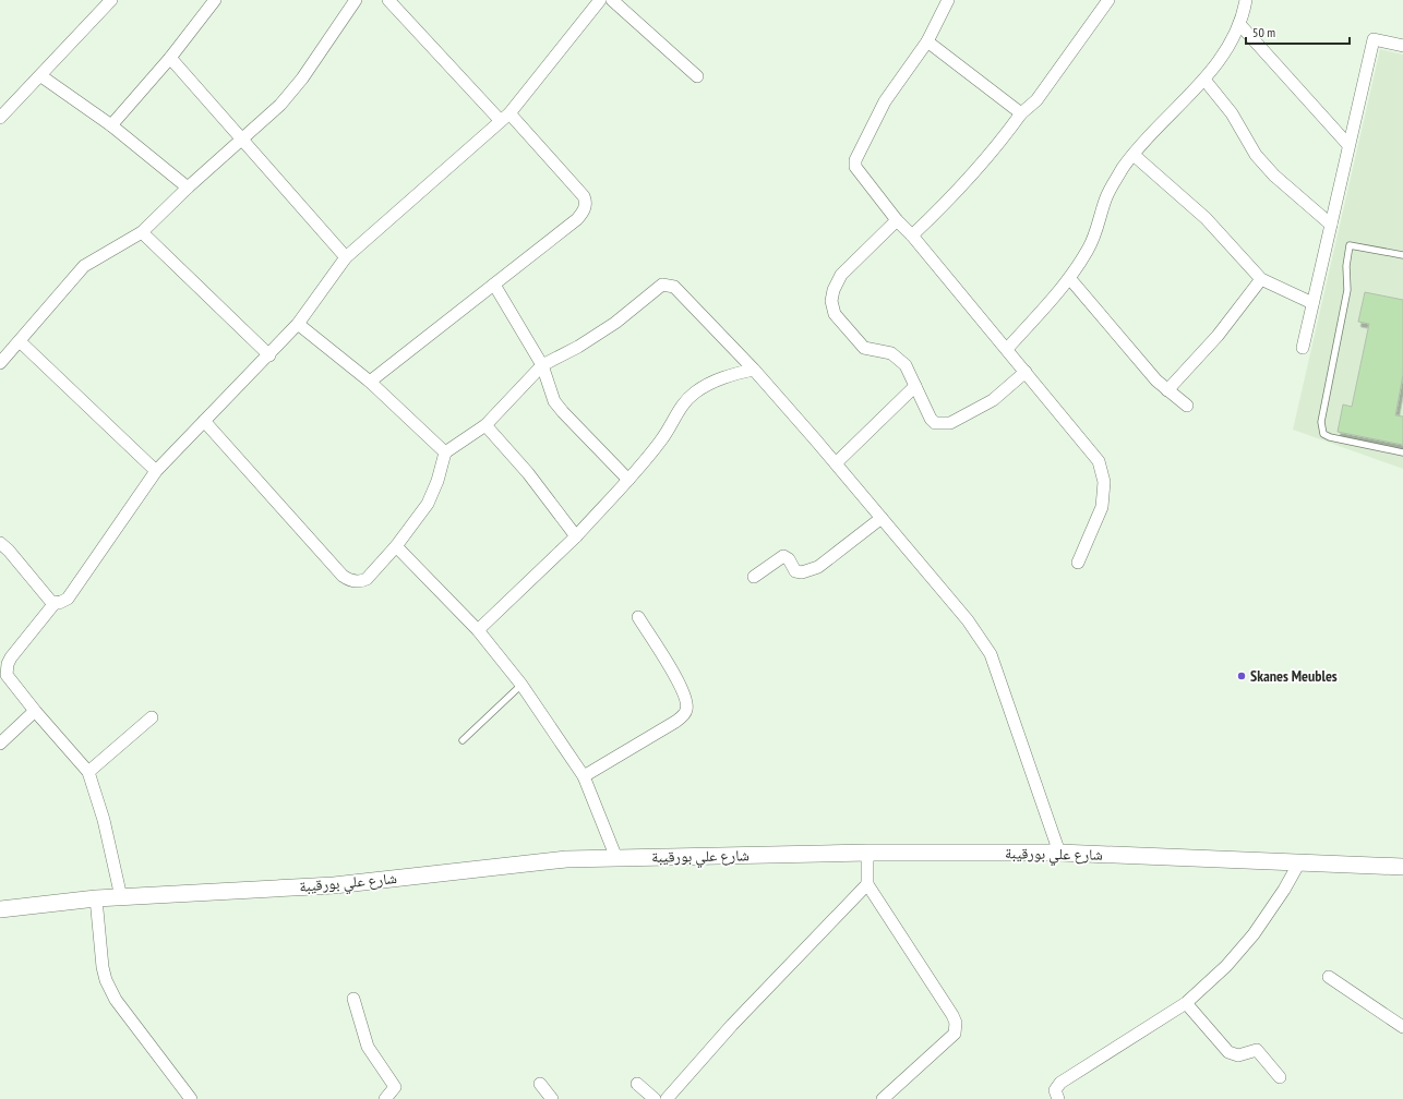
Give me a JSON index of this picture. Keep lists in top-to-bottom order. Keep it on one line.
{"streets":{"main road":["شارع علي بورقيبة"]},"places":["Skanes Meubles"],"scale_bar":"50 m"}
